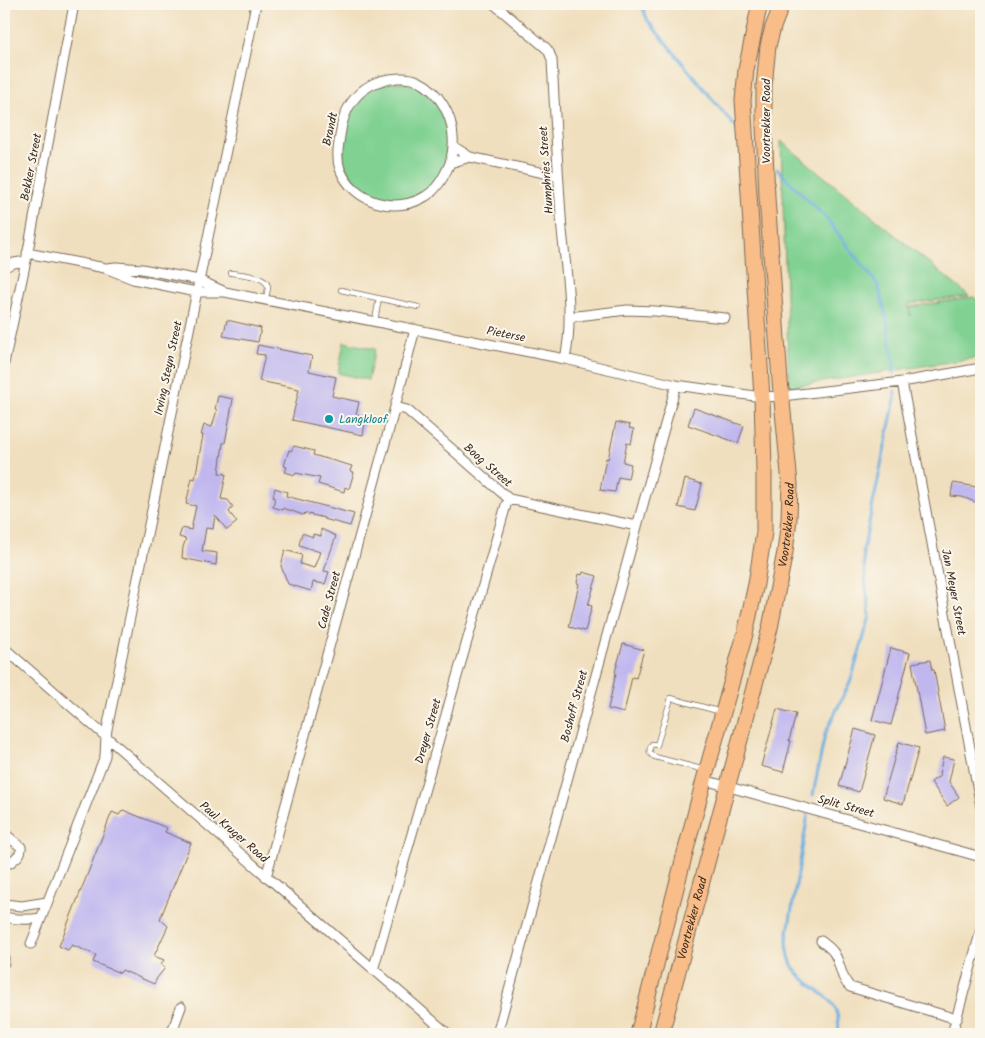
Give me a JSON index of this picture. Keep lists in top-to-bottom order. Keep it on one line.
{"streets":{"main road":["Voortrekker Road"],"street":["Brandt","Bekker Street","Humphries Street","Pieterse","Irving Steyn Street","Boog Street","Jan Meyer Street","Cade Street","Boshoff Street","Dreyer Street","Split Street","Paul Kruger Road"]},"crossings":[["Voortrekker Road","Pieterse"],["Voortrekker Road","Split Street"],["Bekker Street","Pieterse"],["Humphries Street","Pieterse"],["Pieterse","Irving Steyn Street"],["Pieterse","Jan Meyer Street"],["Pieterse","Cade Street"],["Pieterse","Boshoff Street"],["Irving Steyn Street","Paul Kruger Road"],["Boog Street","Cade Street"],["Boog Street","Boshoff Street"],["Boog Street","Dreyer Street"],["Cade Street","Paul Kruger Road"],["Dreyer Street","Paul Kruger Road"]],"places":["Langkloof"]}
